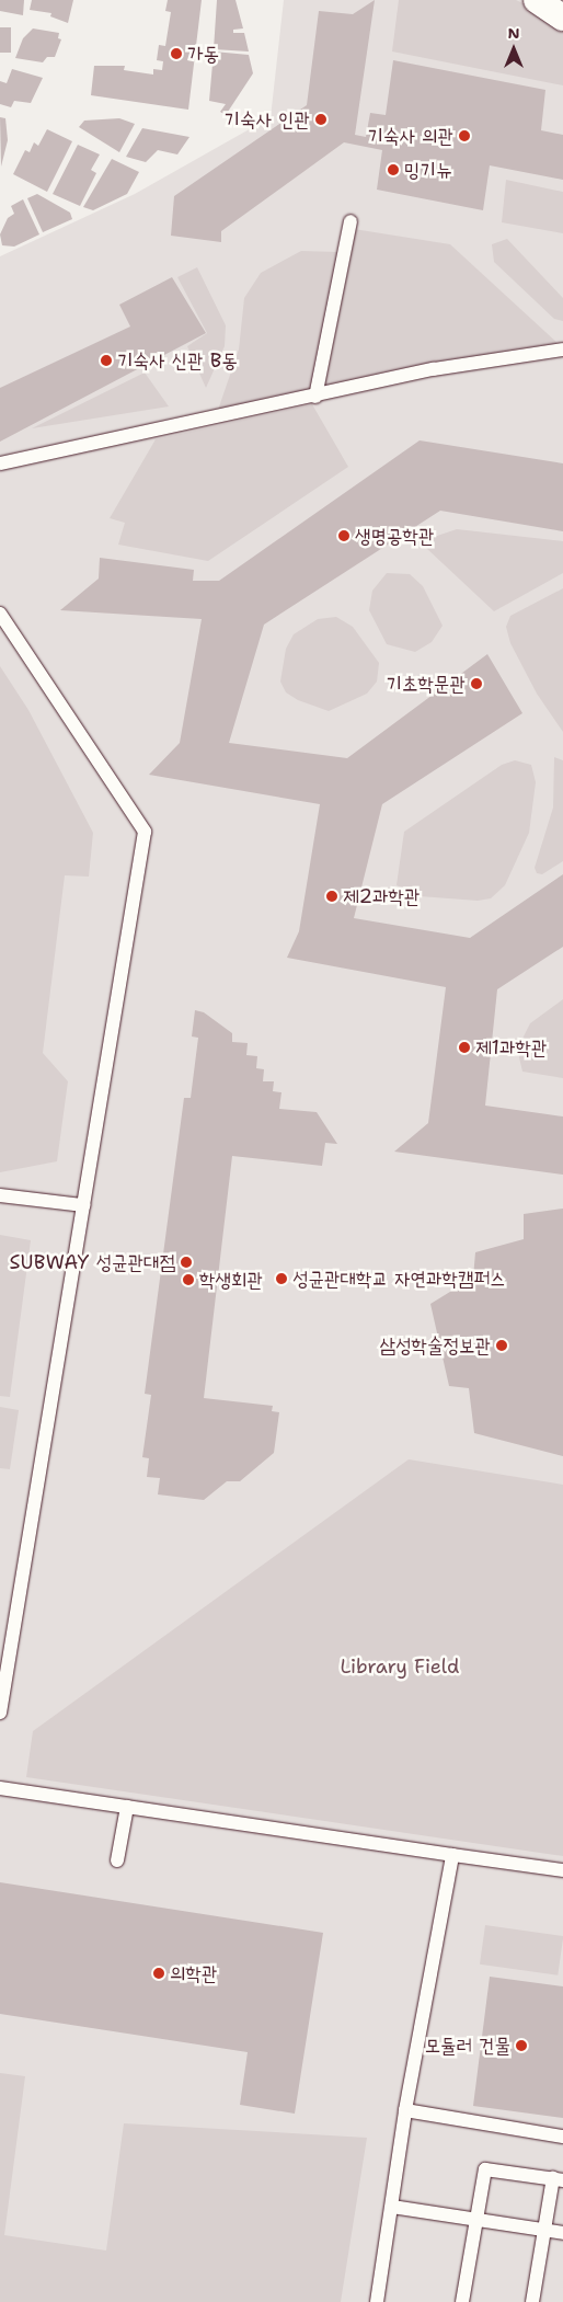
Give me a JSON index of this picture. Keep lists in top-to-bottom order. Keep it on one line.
{"parks":["Library Field"],"places":["가동","기숙사 인관","기숙사 의관","밍기뉴","기숙사 신관 B동","생명공학관","기초학문관","제2과학관","제1과학관","SUBWAY 성균관대점","성균관대학교 자연과학캠퍼스","학생회관","삼성학술정보관","의학관","모듈러 건물"],"north":"top"}
